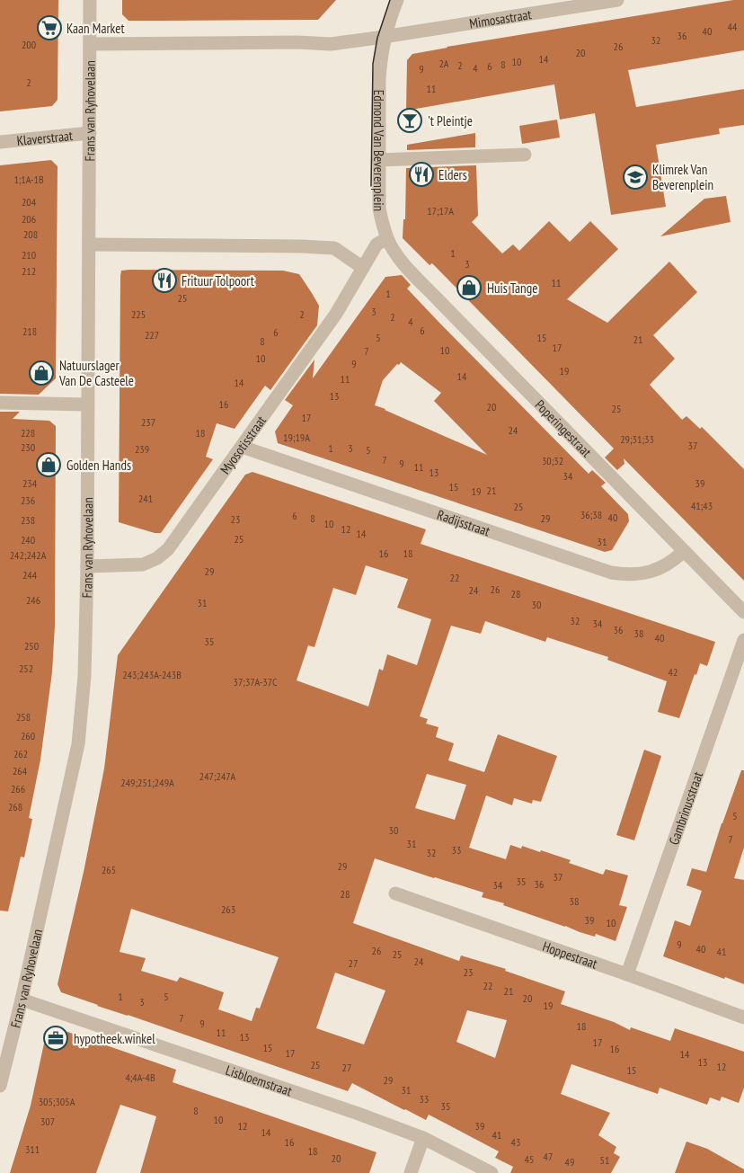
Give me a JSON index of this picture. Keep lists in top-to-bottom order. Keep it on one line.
{"streets":{"street":["Mimosastraat","Frans van Ryhovelaan","Klaverstraat","Edmond Van Beverenplein","Poperingestraat","Myosotisstraat","Radijsstraat","Gambrinusstraat","Hoppestraat","Lisbloemstraat"]},"crossings":[["Mimosastraat","Edmond Van Beverenplein"],["Frans van Ryhovelaan","Klaverstraat"],["Frans van Ryhovelaan","Myosotisstraat"],["Frans van Ryhovelaan","Lisbloemstraat"],["Edmond Van Beverenplein","Poperingestraat"],["Poperingestraat","Radijsstraat"],["Myosotisstraat","Radijsstraat"],["Gambrinusstraat","Hoppestraat"]],"places":{"supermarket":["Kaan Market"],"bar":["'t Pleintje"],"restaurant":["Elders","Frituur Tolpoort"],"school or university":["Klimrek Van Beverenplein"],"shop":["Huis Tange","Natuurslager Van De Casteele","Golden Hands"],"office":["hypotheek.winkel"]},"house_numbers":["44","40","36","32","200","26","20","14","10","2A","8","2","6","4","9","2","11","1;1A-1B","204","17;17A","206","208","1","210","3","212","11","1","25","3","225","2","2","4","6","218","6","227","5","15","21","8","17","10","7","10","9","19","14","11","14","13","16","20","25","17","237","24","228","18","19;19A","29;31;33","37","230","1","3","239","5","7","30;32","9","11","13","34","234","39","15","21","19","241","236","41;43","25","36;38","6","40","8","29","23","238","10","12","14","25","240","31","16","18","242;242A","29","244","22","26","24","28","246","31","30","32","34","36","38","40","35","250","252","42","243;243A-243B","37;37A-37C","258","260","262","264","247;247A","249;251;249A","266","268","5","30","7","31","33","32","29","265","37","35","36","34","28","38","263","39","10","9","40","26","41","25","24","27","23","22","21","1","5","20","3","19","7","9","18","11","13","17","15","16","17","14","13","25","12","27","15","4;4A-4B","29","31","33","305;305A","35","8","10","307","12","39","14","41","16","43","311","18","47","20","45","51","49"]}
